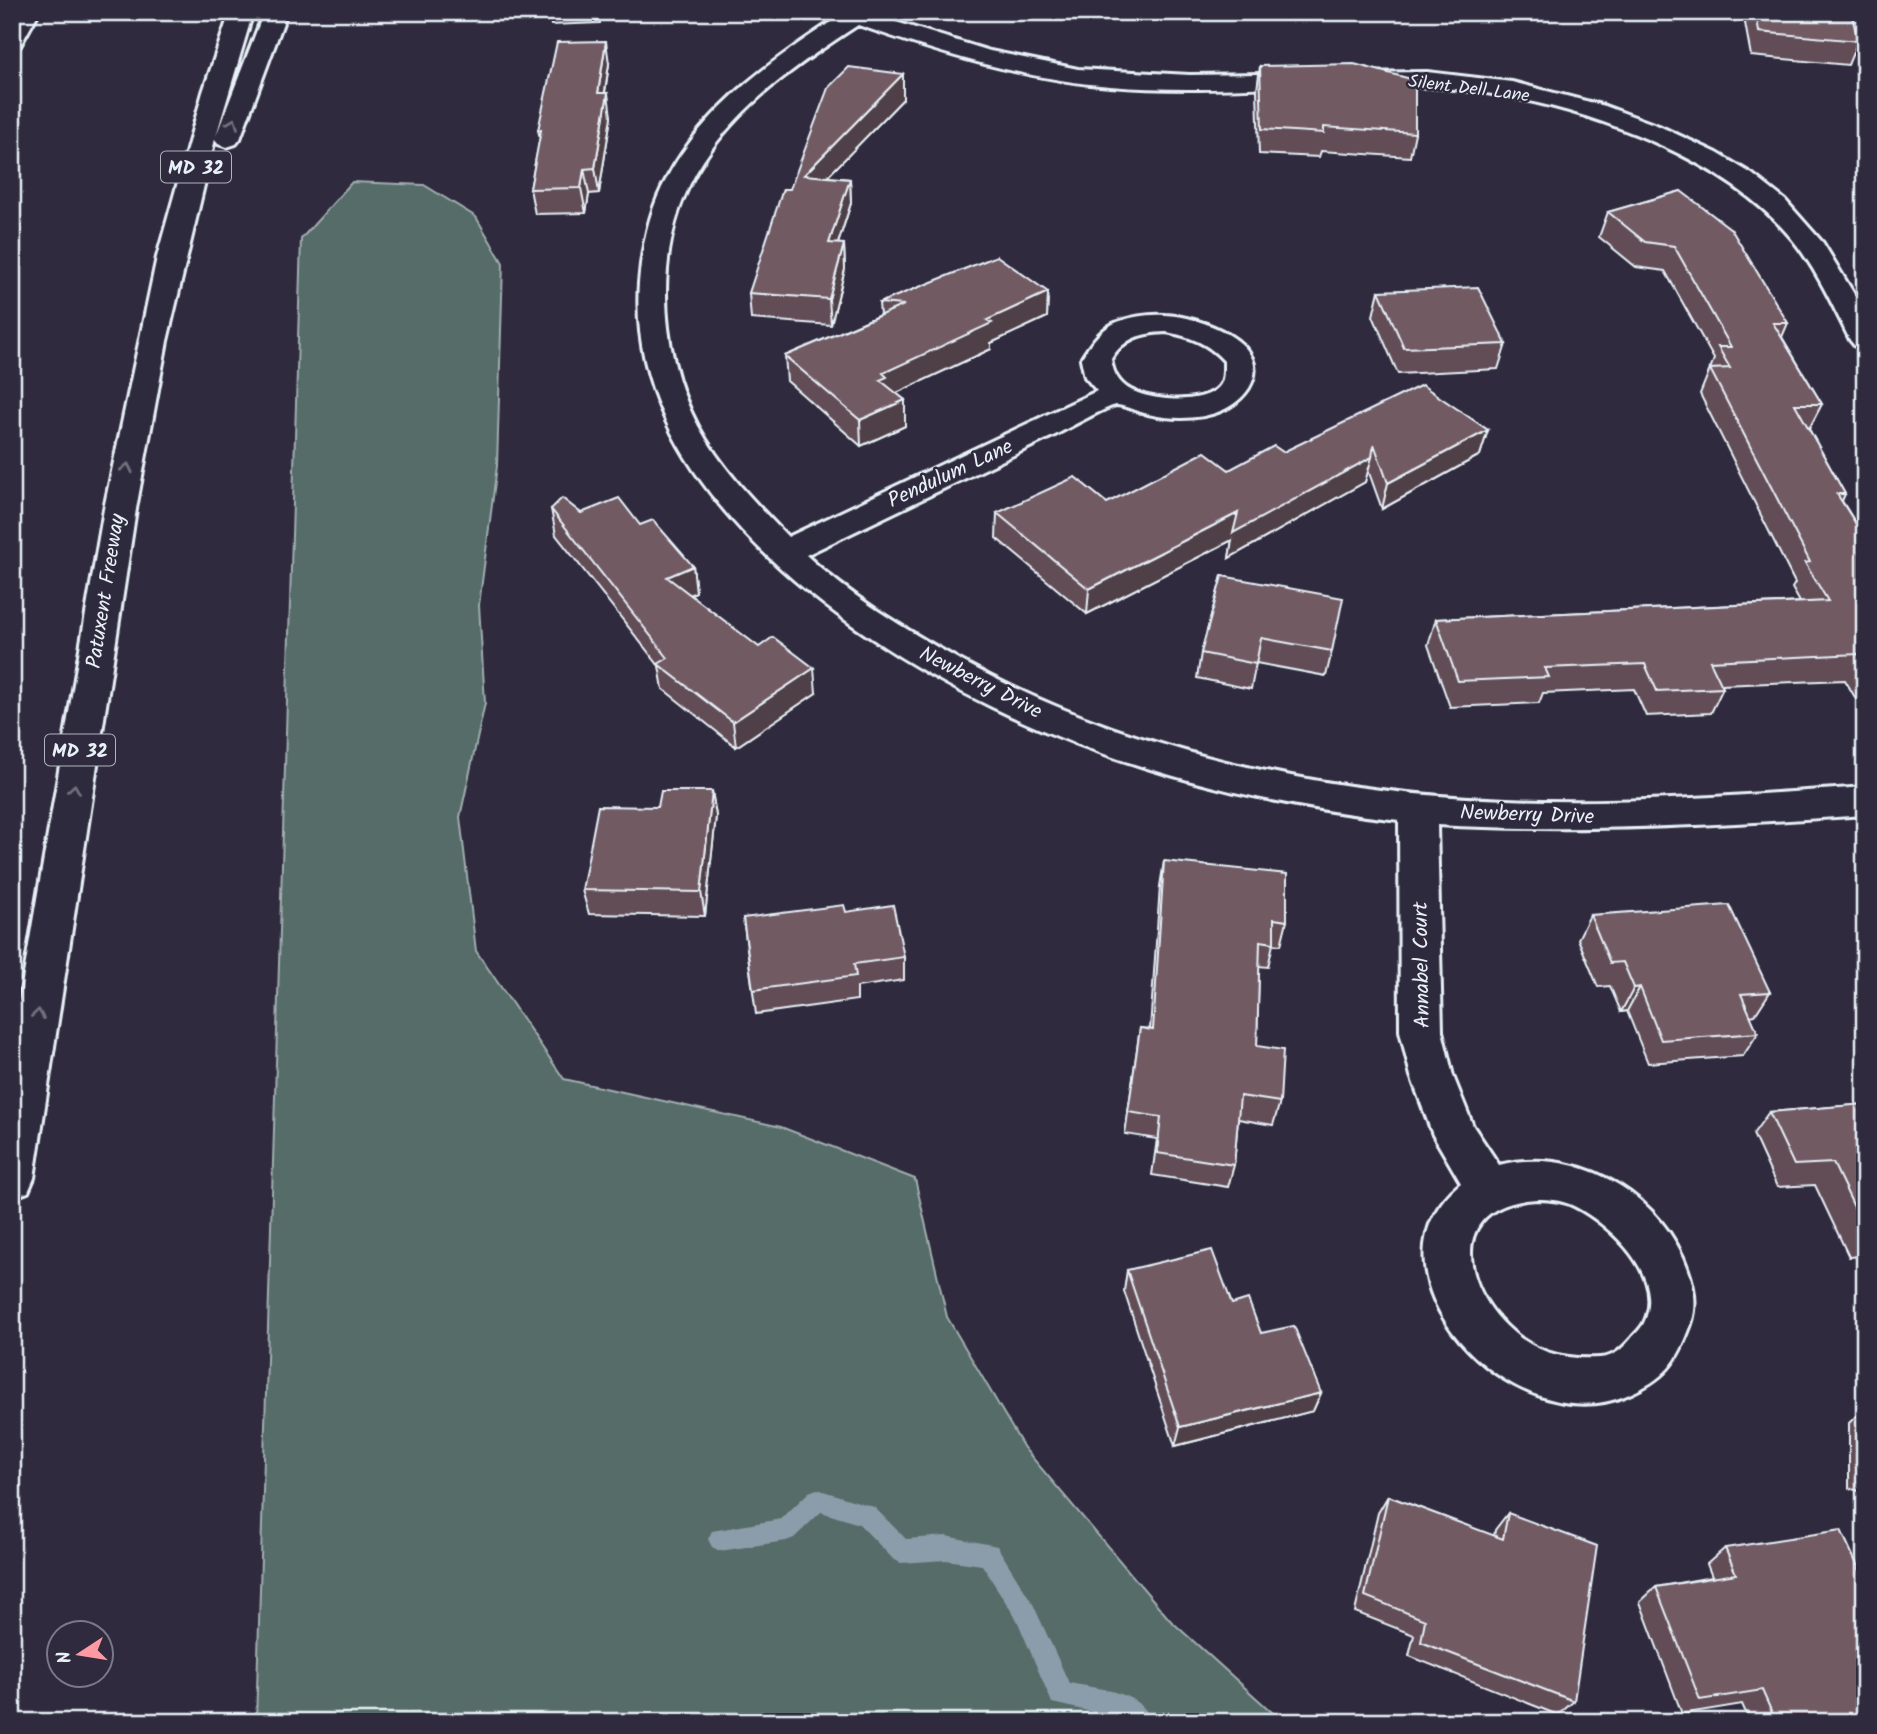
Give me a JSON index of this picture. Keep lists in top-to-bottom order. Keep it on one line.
{"streets":{"main road":["Silent Dell Lane","MD 32","Pendulum Lane","Patuxent Freeway","Newberry Drive","Annabel Court"]},"crossings":[["Silent Dell Lane","Newberry Drive"],["Pendulum Lane","Newberry Drive"],["Newberry Drive","Annabel Court"]],"one_way":["Patuxent Freeway"],"north":"left"}
